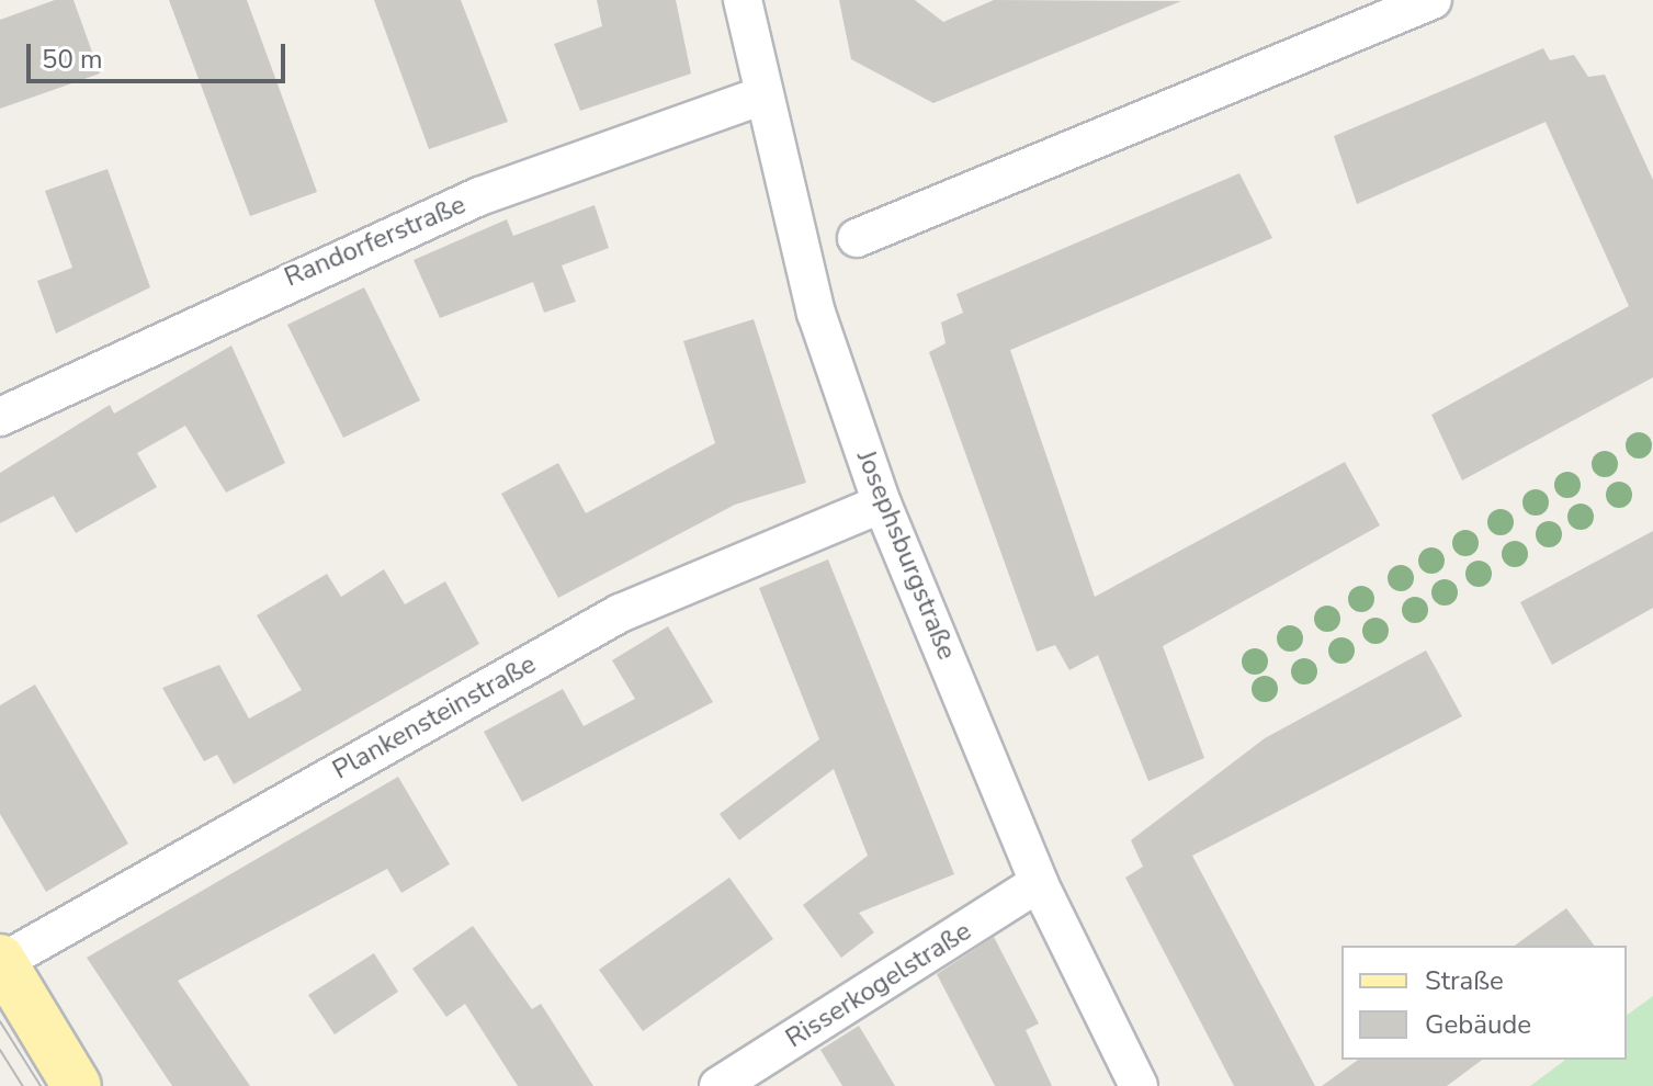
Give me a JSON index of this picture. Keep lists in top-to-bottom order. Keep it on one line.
{"streets":{"street":["Randorferstraße","Josephsburgstraße","Plankensteinstraße","Risserkogelstraße"]},"crossings":[["Randorferstraße","Josephsburgstraße"],["Josephsburgstraße","Plankensteinstraße"],["Josephsburgstraße","Risserkogelstraße"]],"legend":["Straße","Gebäude"],"scale_bar":"50 m"}
